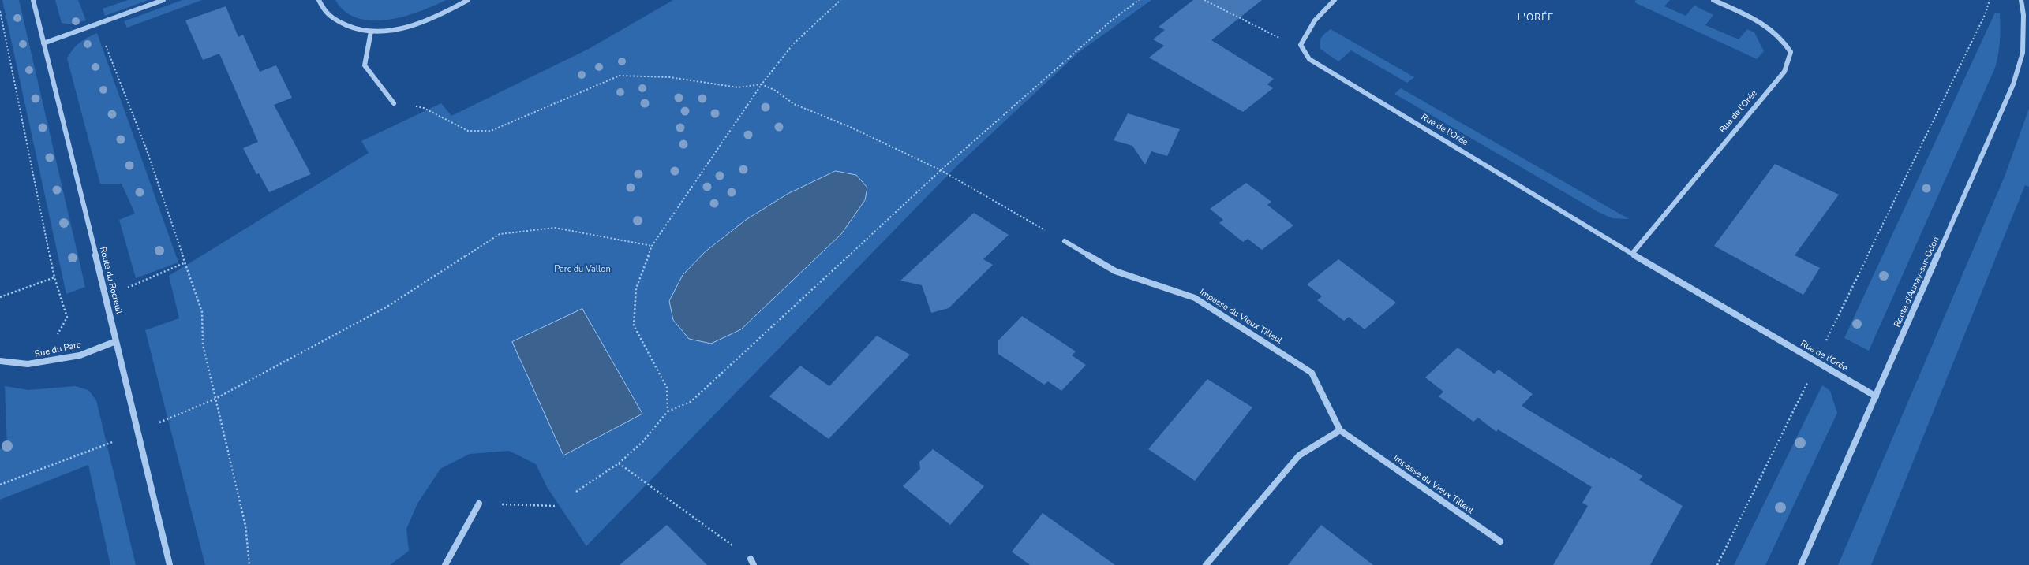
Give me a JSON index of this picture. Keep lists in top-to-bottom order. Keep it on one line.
{"streets":{"street":["Rue de l'Orée","Route du Rocreuil","Route d'Aunay-sur-Odon","Impasse du Vieux Tilleul","Rue du Parc"]},"crossings":[["Rue de l'Orée","Route d'Aunay-sur-Odon"],["Route du Rocreuil","Rue du Parc"]],"districts":["L'ORÉE"],"parks":["Parc du Vallon"]}
